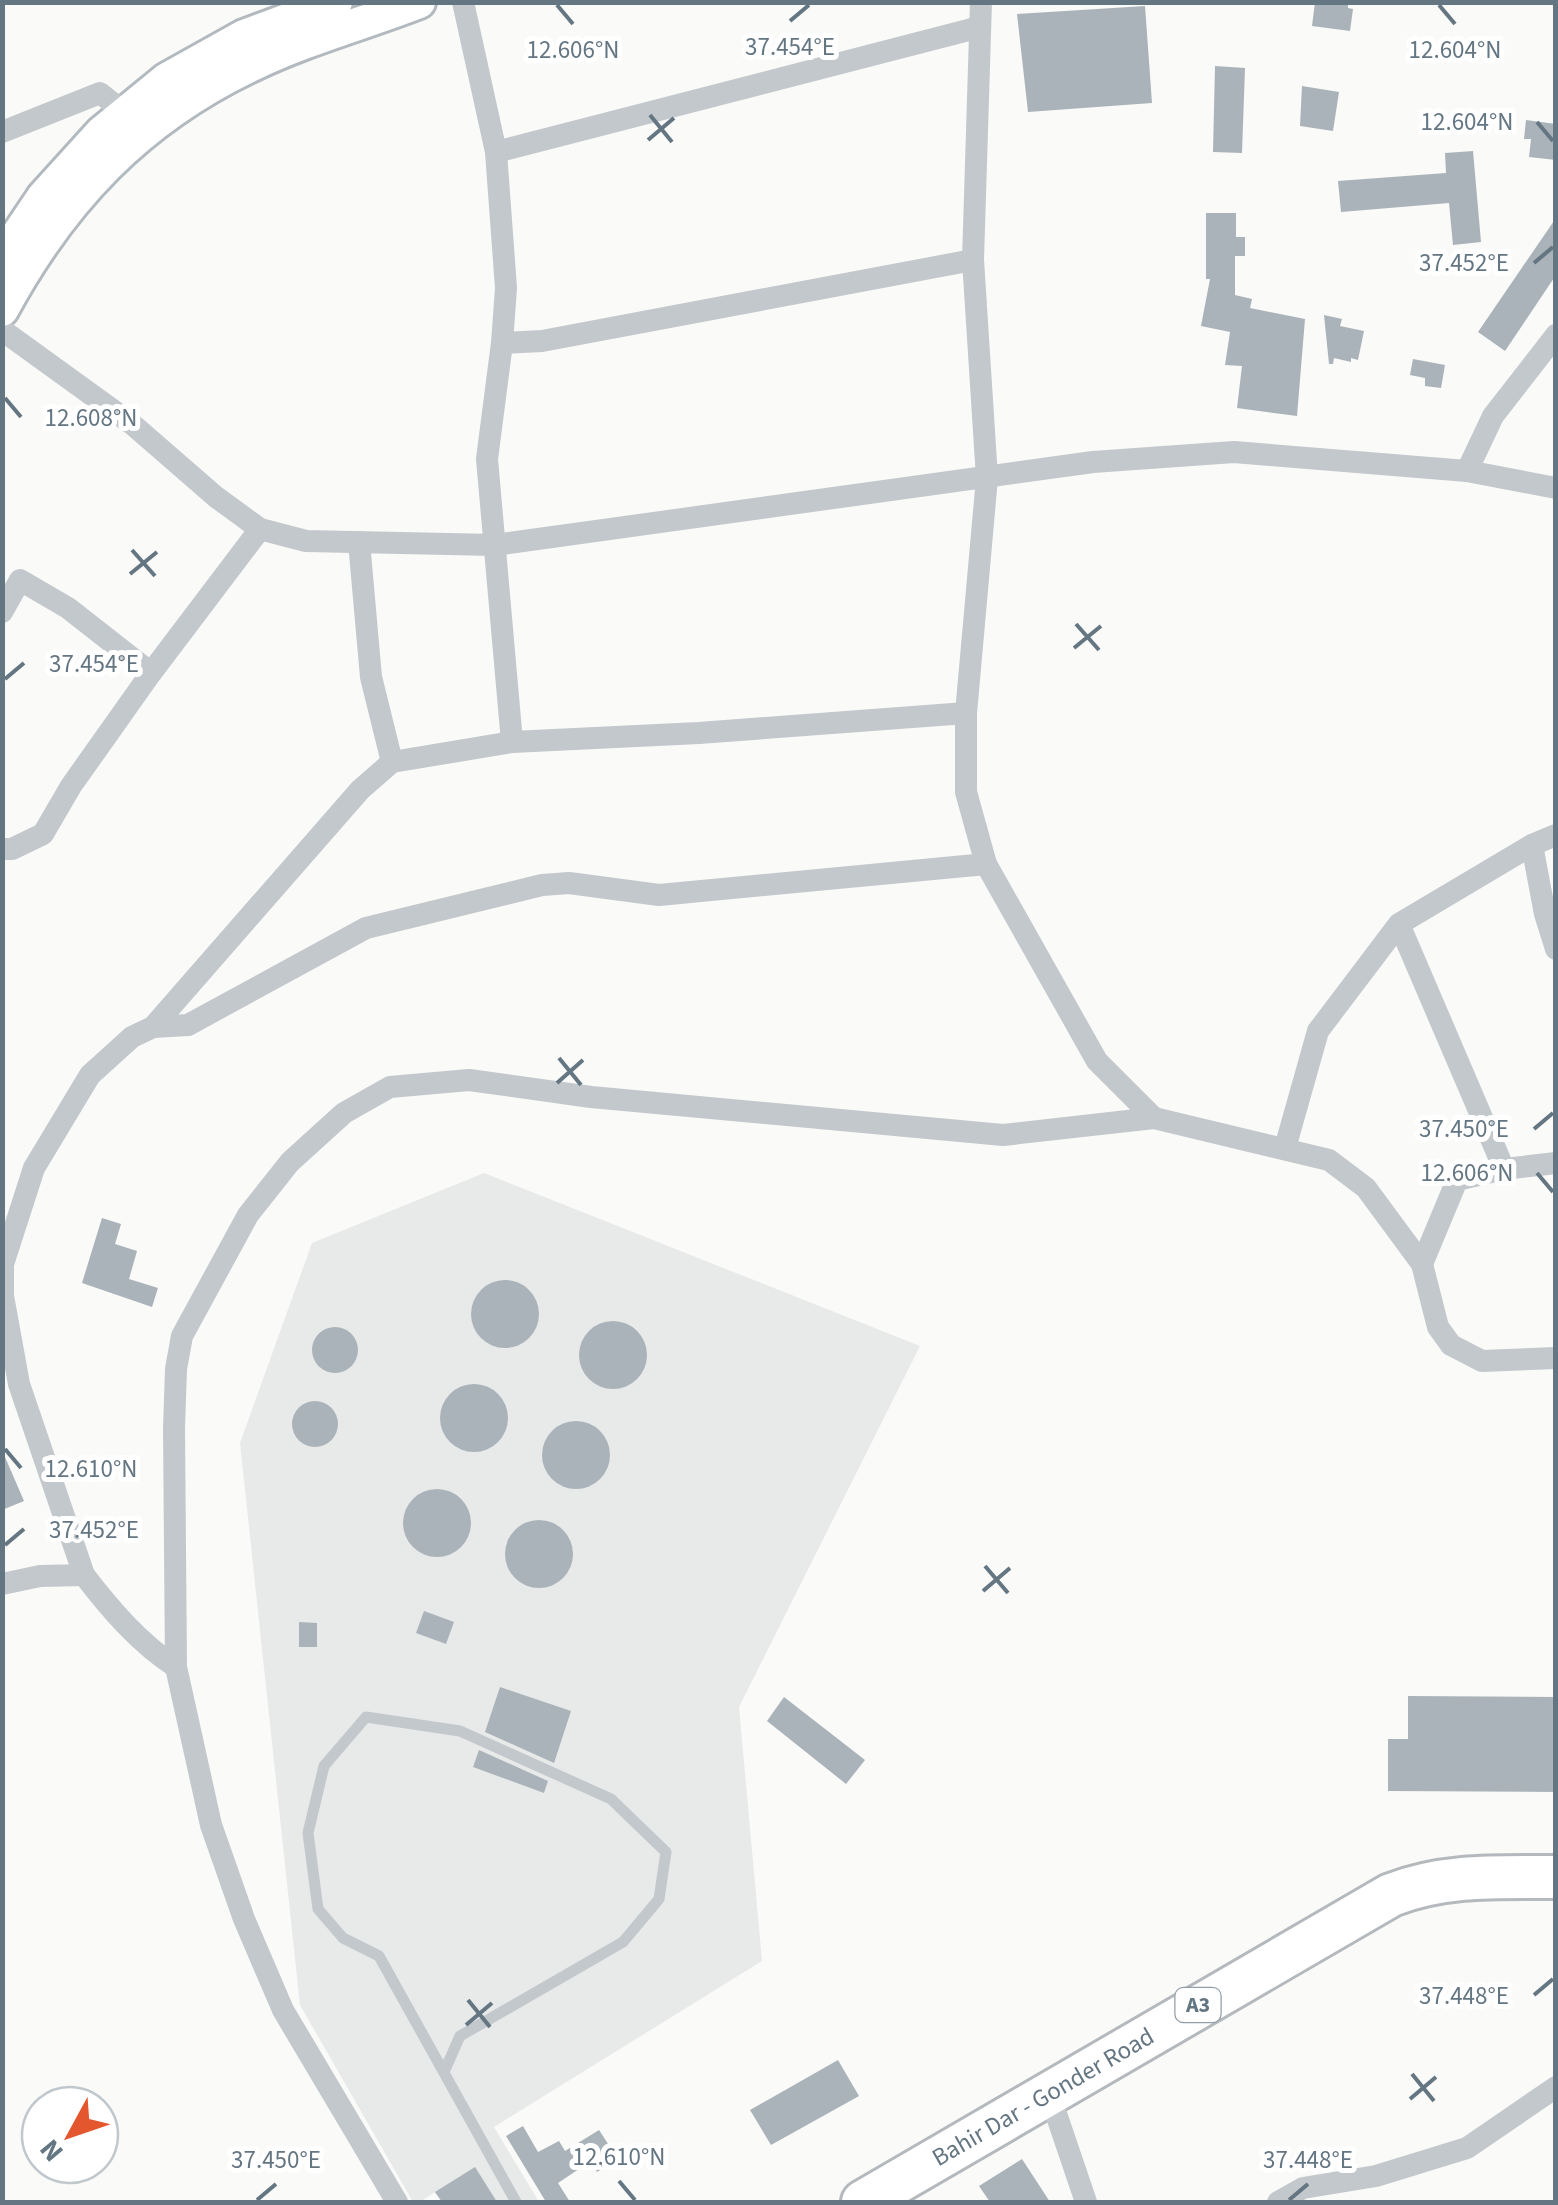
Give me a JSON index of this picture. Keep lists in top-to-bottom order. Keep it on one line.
{"streets":{"highway":["A3","Bahir Dar - Gonder Road"]},"north":"bottom left","coordinates":["37.454°E","12.606°N","12.604°N","37.452°E","12.608°N","37.450°E","12.610°N","37.448°E"]}
